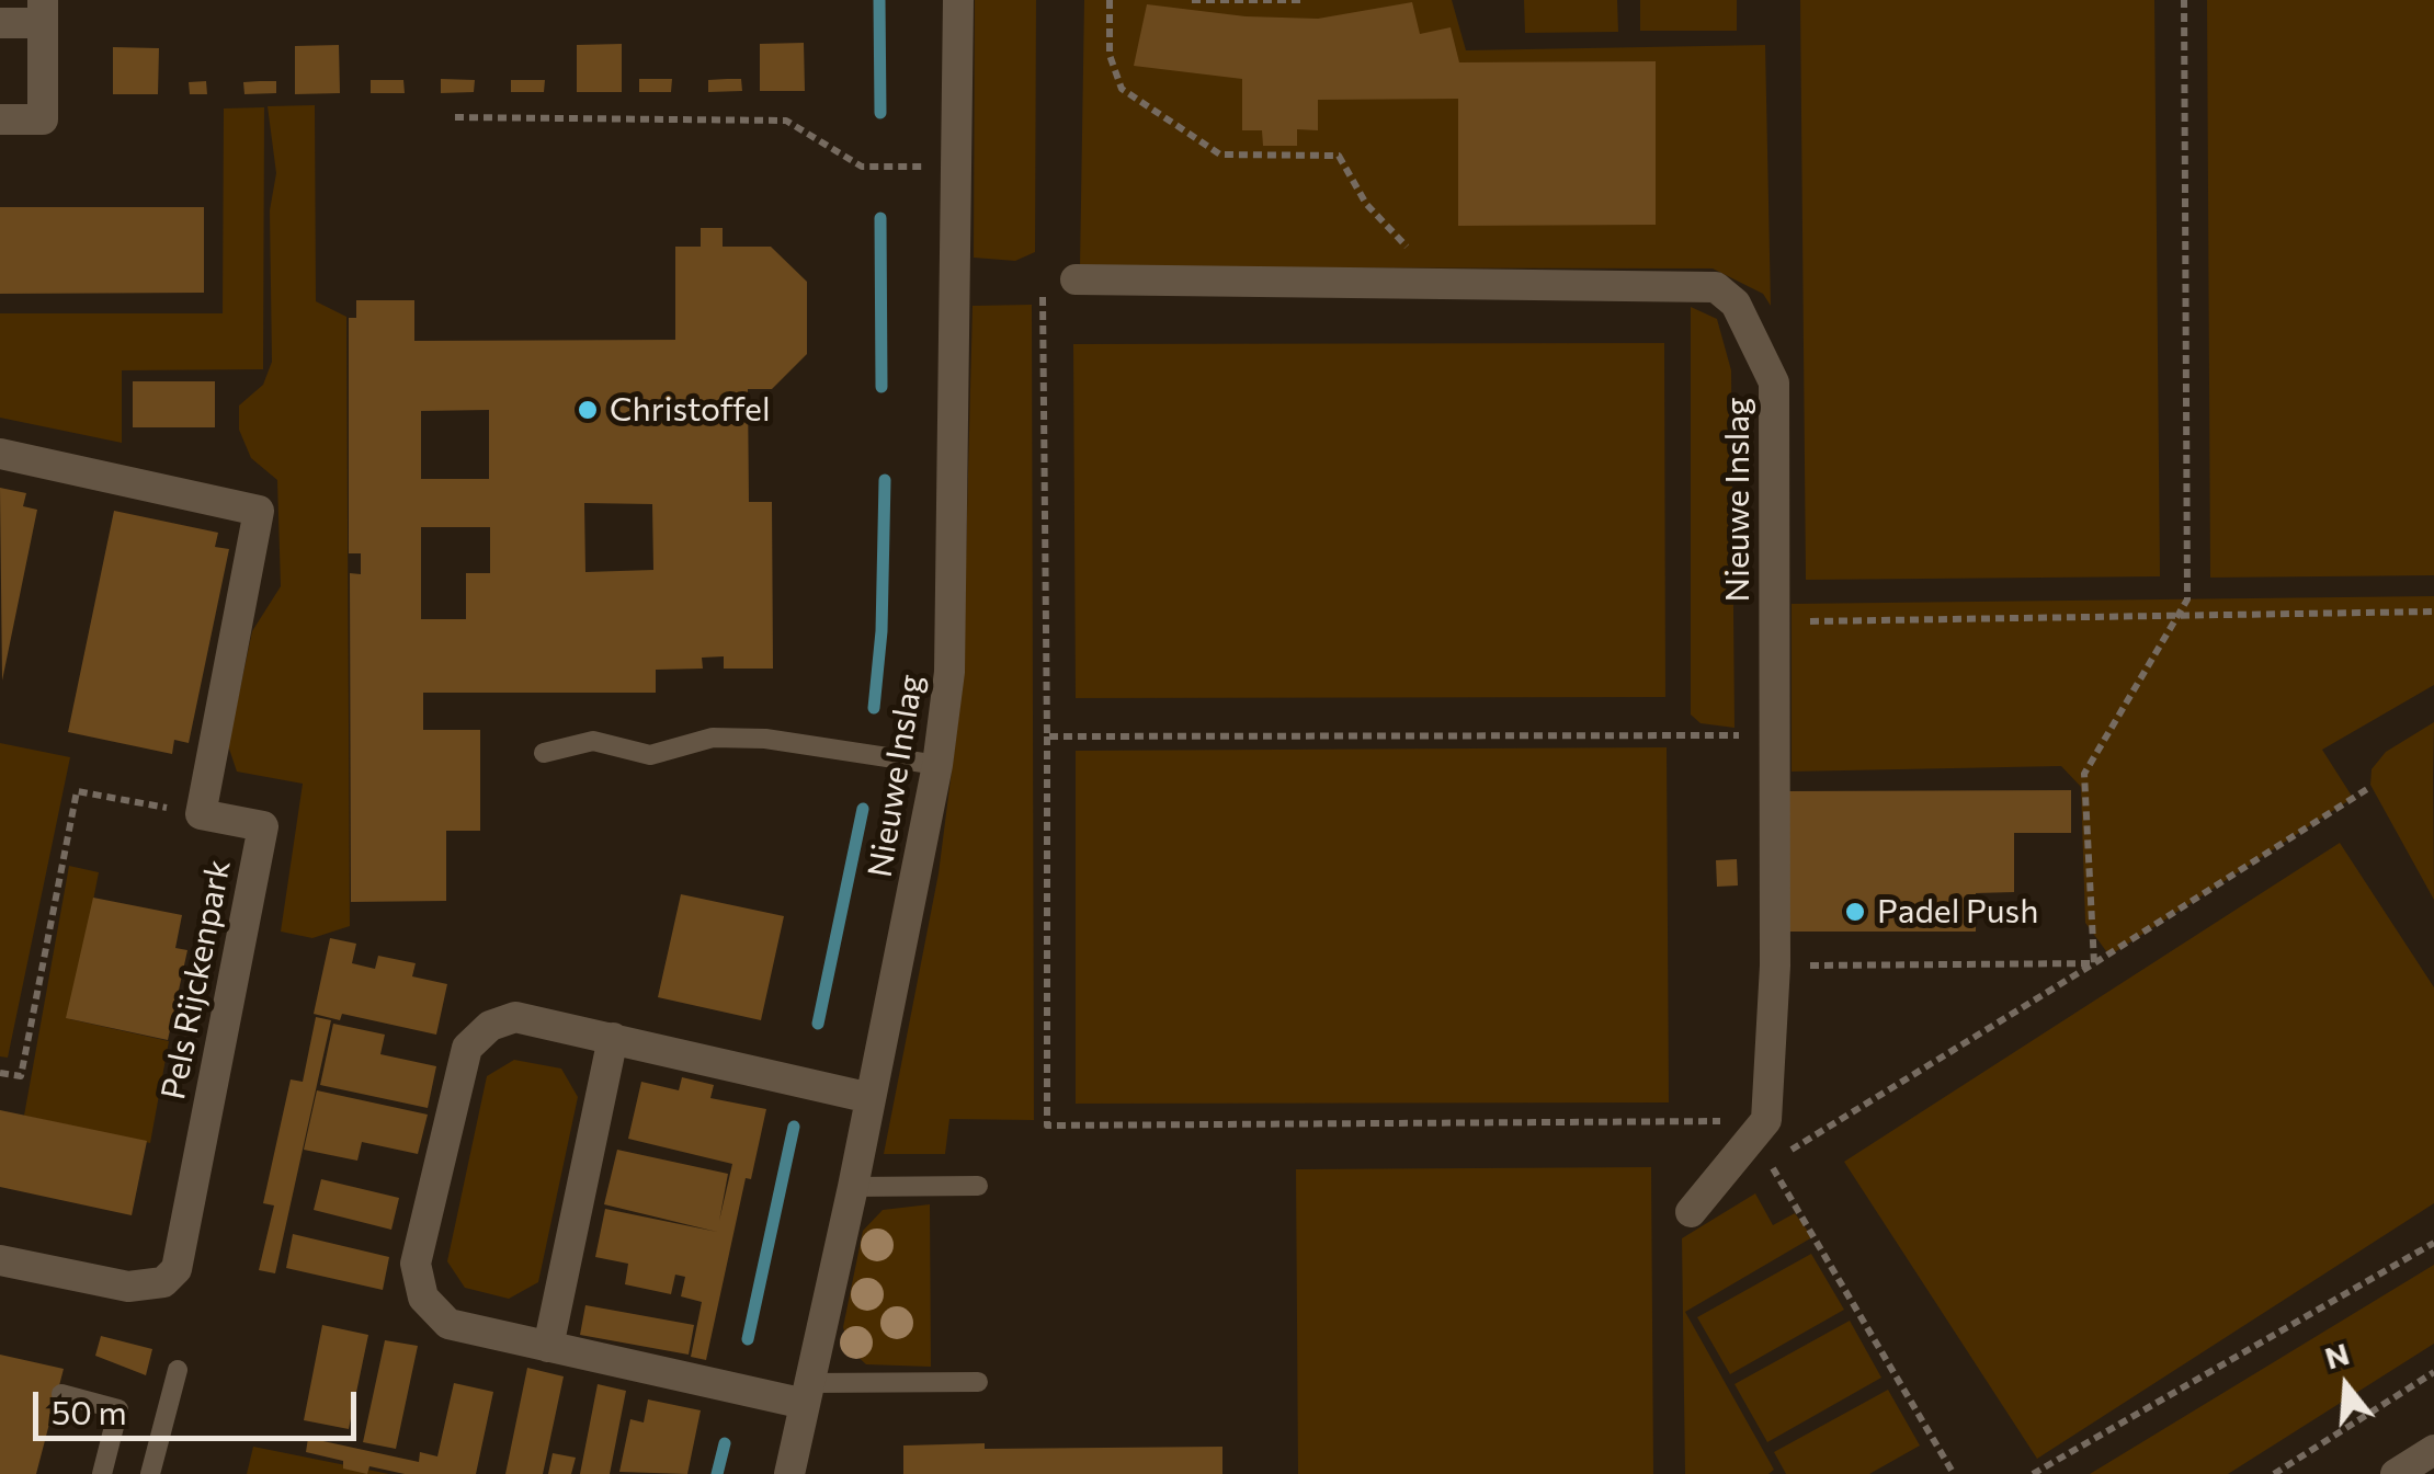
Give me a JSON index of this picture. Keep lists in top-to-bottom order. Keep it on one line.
{"streets":{"street":["Nieuwe Inslag","Pels Rijckenpark"]},"places":["Christoffel","Padel Push"],"scale_bar":"50 m","north":"top"}
